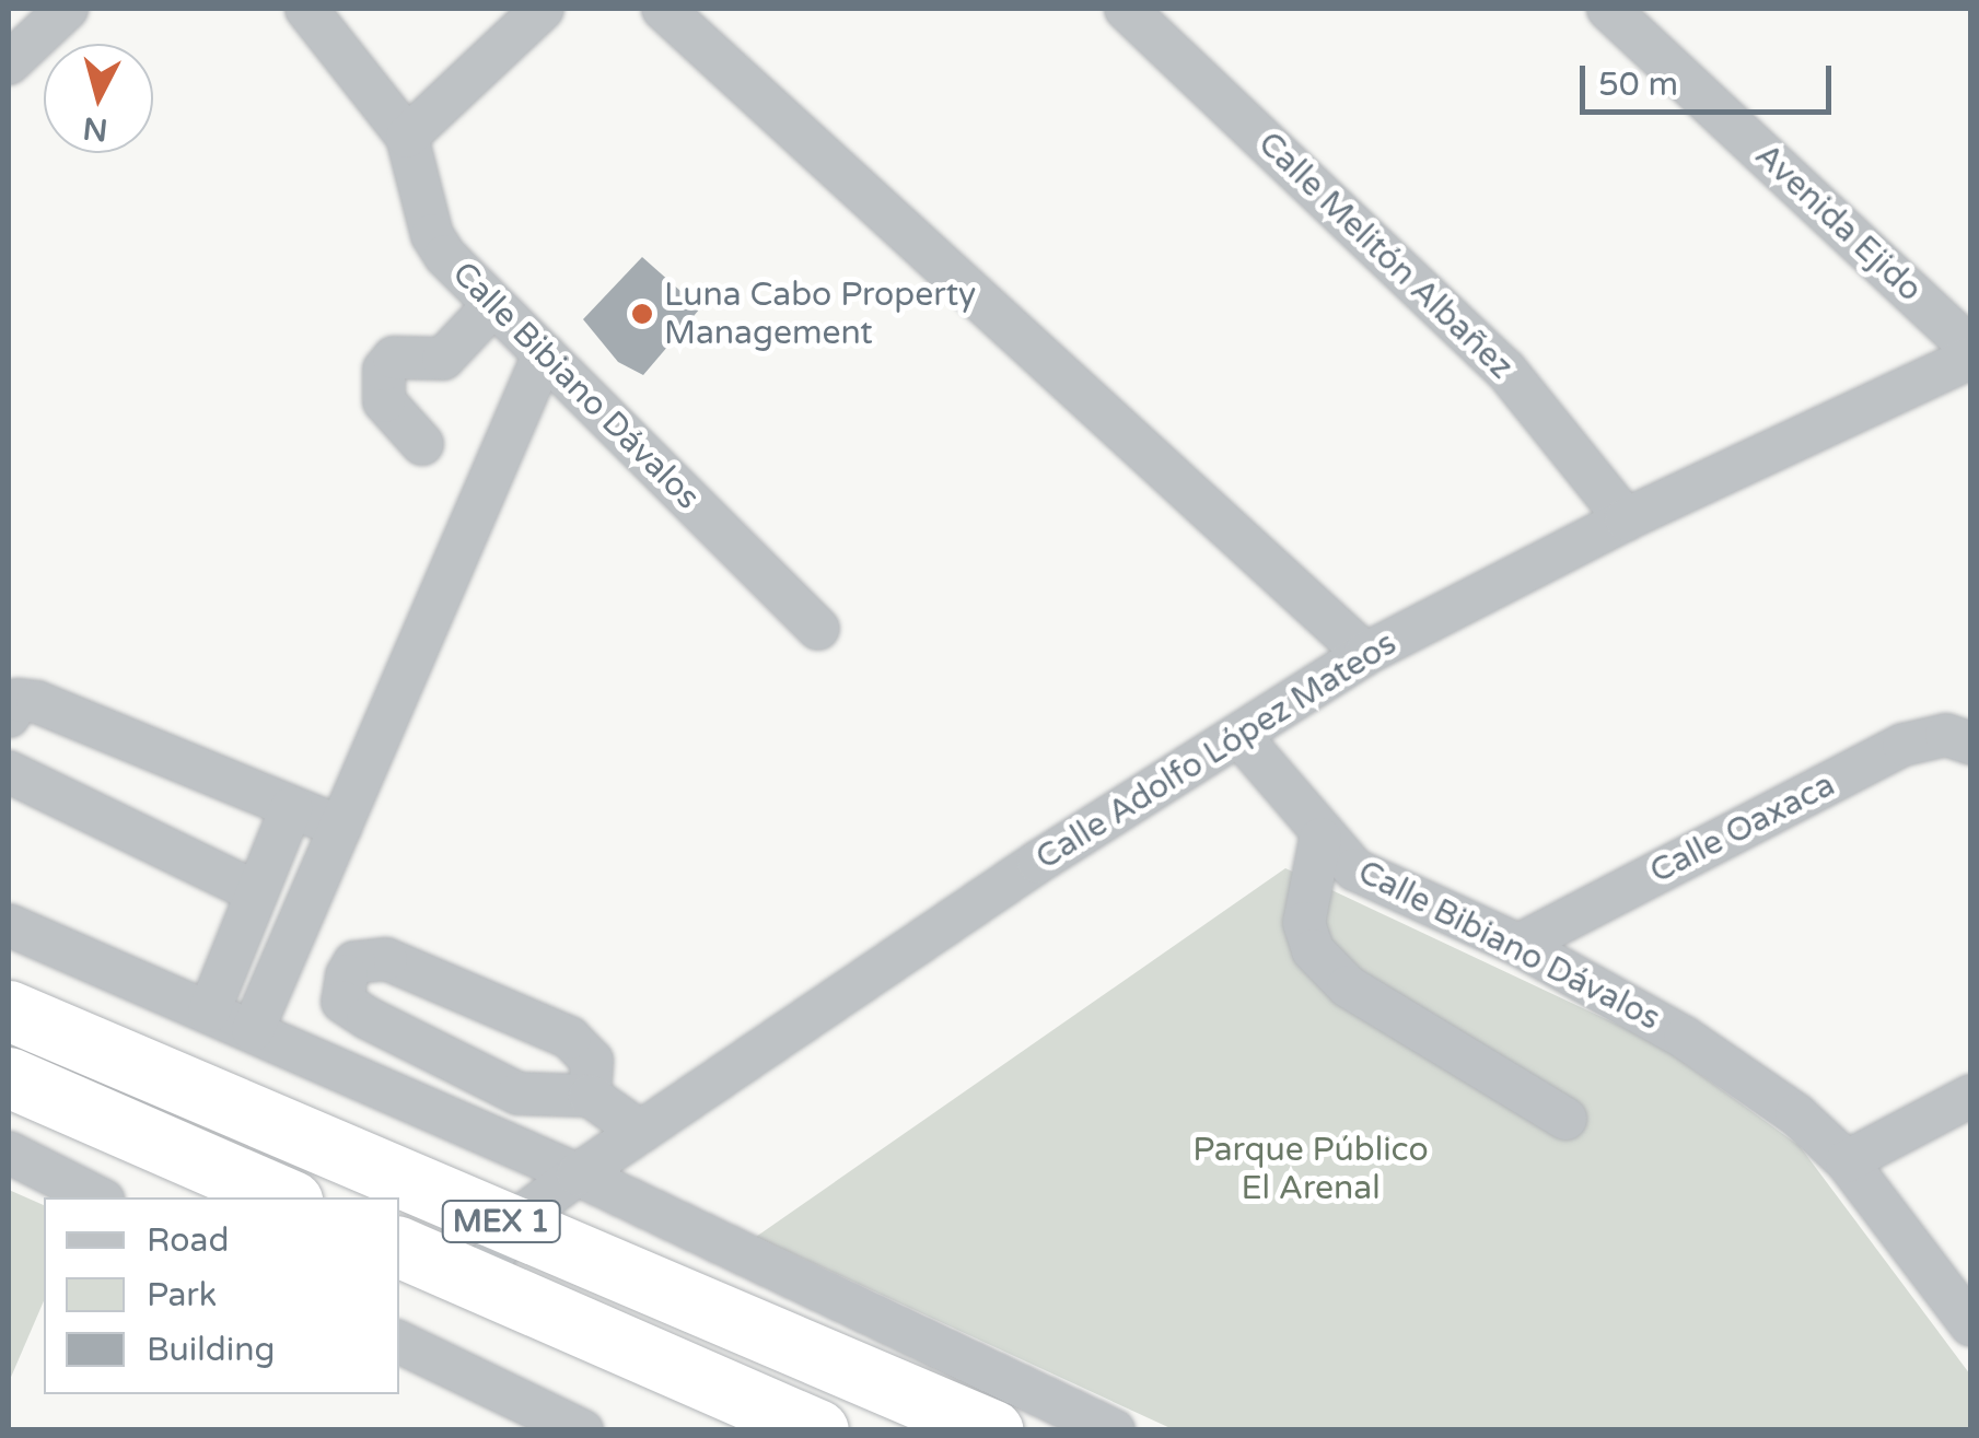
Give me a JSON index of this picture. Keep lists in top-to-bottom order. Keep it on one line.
{"streets":{"highway":["MEX 1"],"street":["Avenida Ejido","Calle Melitón Albañez","Calle Bibiano Dávalos","Calle Adolfo López Mateos","Calle Oaxaca"]},"crossings":[["Calle Melitón Albañez","Calle Adolfo López Mateos"],["Calle Bibiano Dávalos","Calle Adolfo López Mateos"],["Calle Bibiano Dávalos","Calle Oaxaca"],["Calle Adolfo López Mateos","MEX 1"]],"parks":["Parque Público El Arenal"],"places":["Luna Cabo Property Management"],"legend":["Road","Park","Building"],"scale_bar":"50 m","north":"bottom"}
